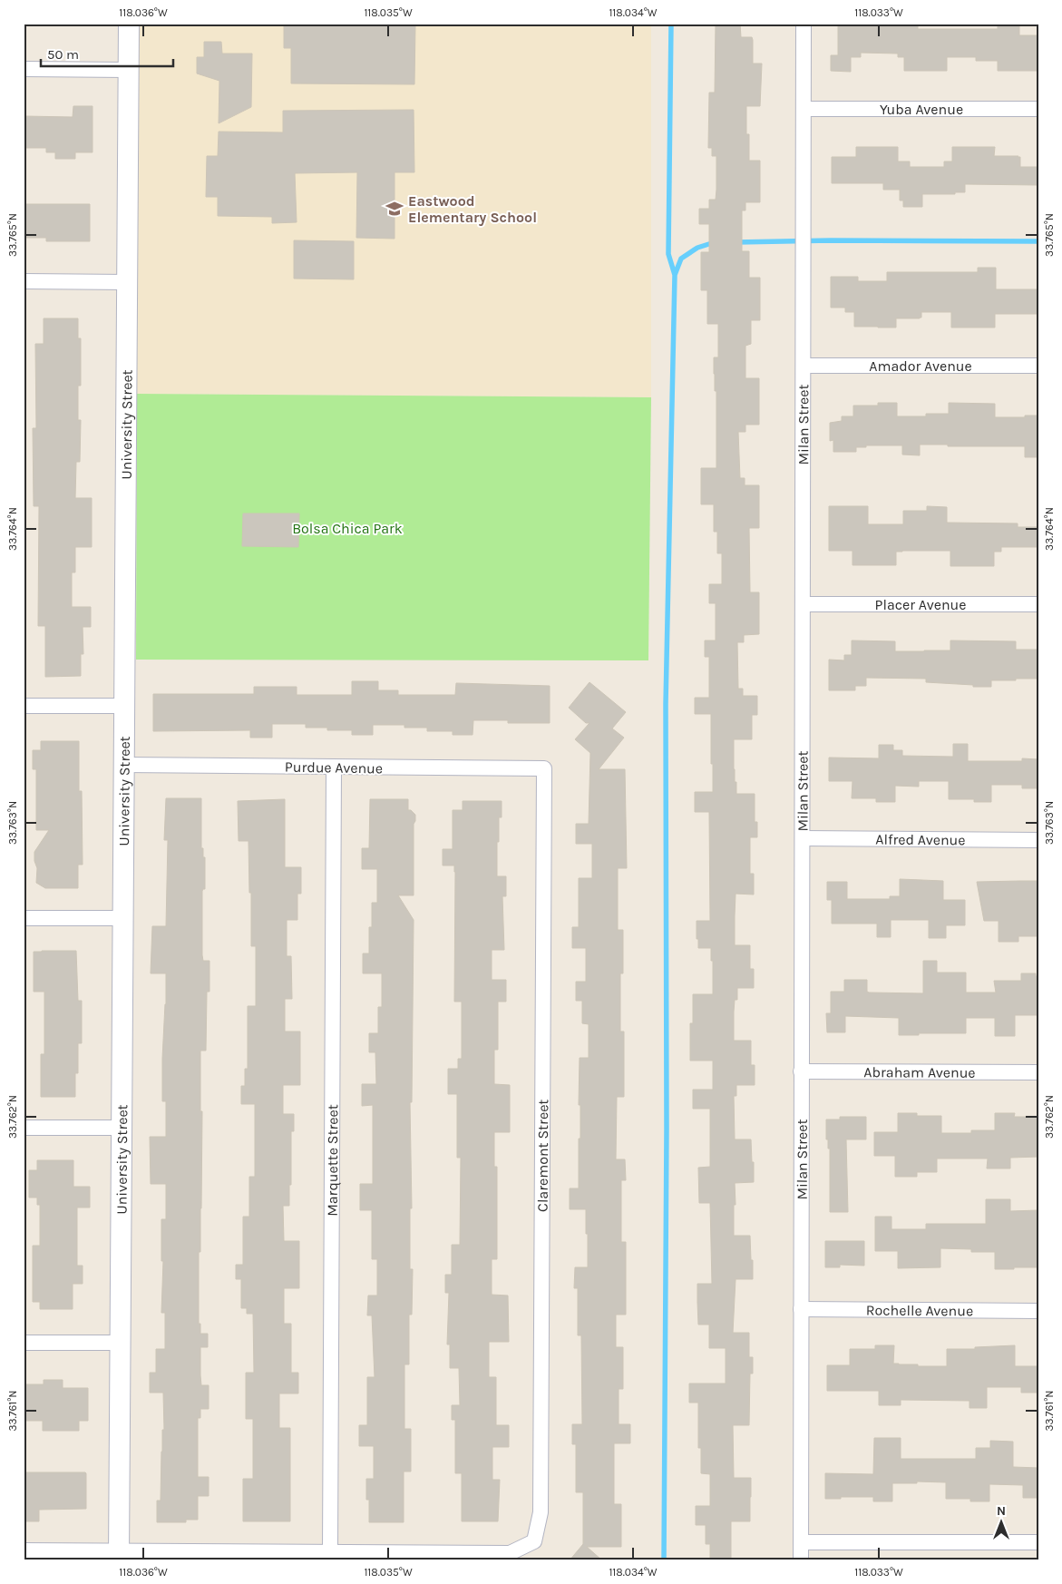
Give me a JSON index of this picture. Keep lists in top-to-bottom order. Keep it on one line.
{"streets":{"street":["Yuba Avenue","Amador Avenue","University Street","Milan Street","Placer Avenue","Purdue Avenue","Alfred Avenue","Abraham Avenue","Claremont Street","Marquette Street","Rochelle Avenue"]},"crossings":[["Yuba Avenue","Milan Street"],["Amador Avenue","Milan Street"],["University Street","Purdue Avenue"],["Milan Street","Placer Avenue"],["Milan Street","Alfred Avenue"],["Milan Street","Abraham Avenue"],["Milan Street","Rochelle Avenue"],["Purdue Avenue","Claremont Street"],["Purdue Avenue","Marquette Street"],["Claremont Street","Marquette Street"]],"parks":["Bolsa Chica Park"],"places":{"school or university":["Eastwood Elementary School"]},"scale_bar":"50 m","north":"top","coordinates":["118.036°W","118.035°W","118.034°W","118.033°W","33.765°N","33.764°N","33.763°N","33.762°N","33.761°N"]}
